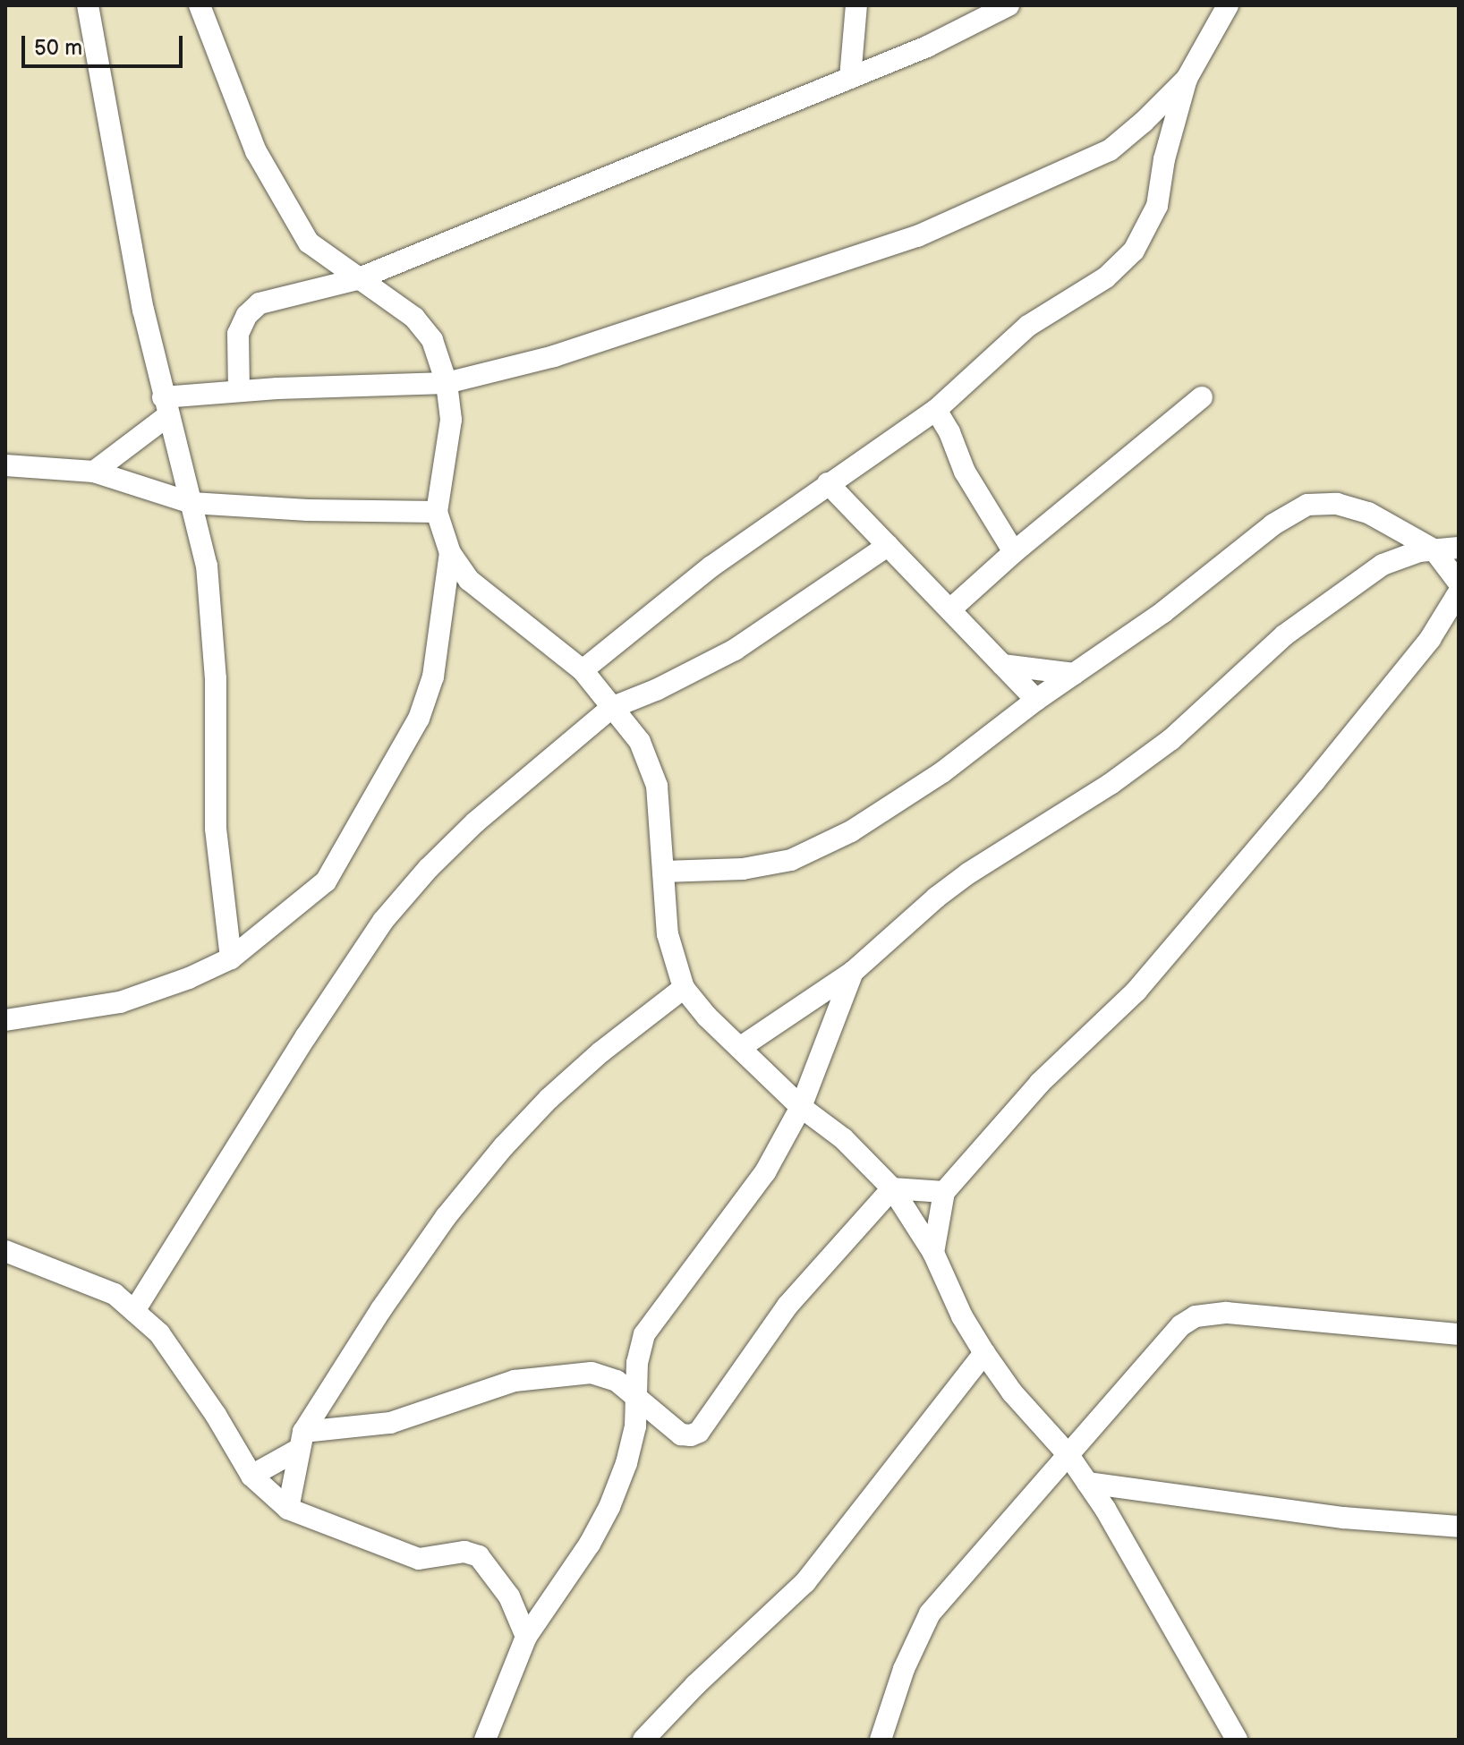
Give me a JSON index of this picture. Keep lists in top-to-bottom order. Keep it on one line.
{"scale_bar":"50 m"}
